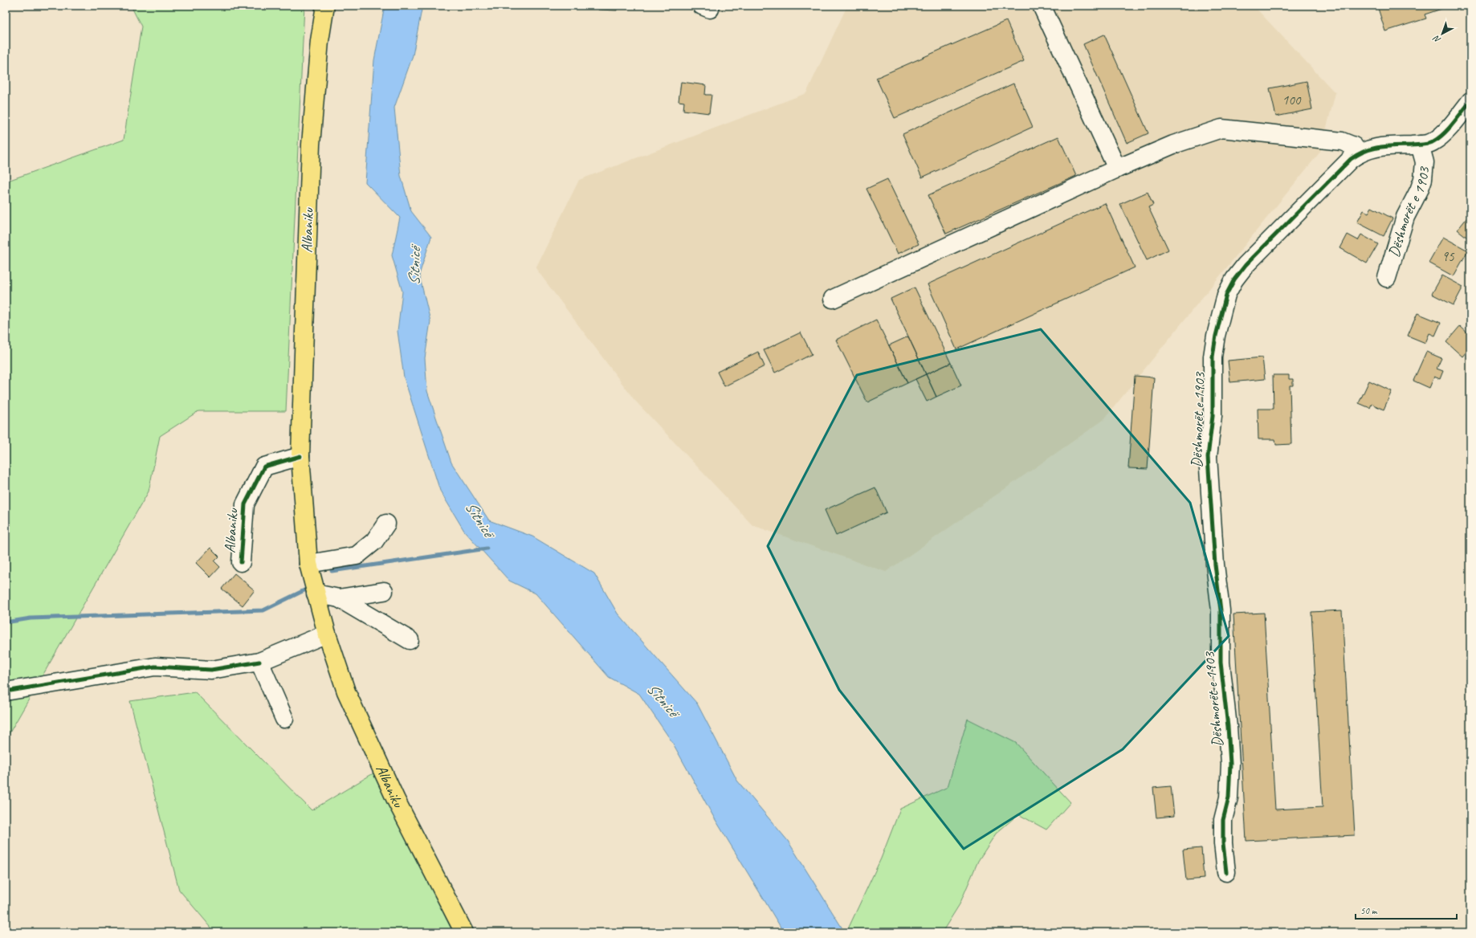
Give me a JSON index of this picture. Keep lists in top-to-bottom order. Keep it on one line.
{"streets":{"main road":["Albaniku"],"street":["Dëshmorët e 1903"]},"water":["Sitnicë"],"house_numbers":["100","95"],"scale_bar":"50 m","north":"bottom left"}
